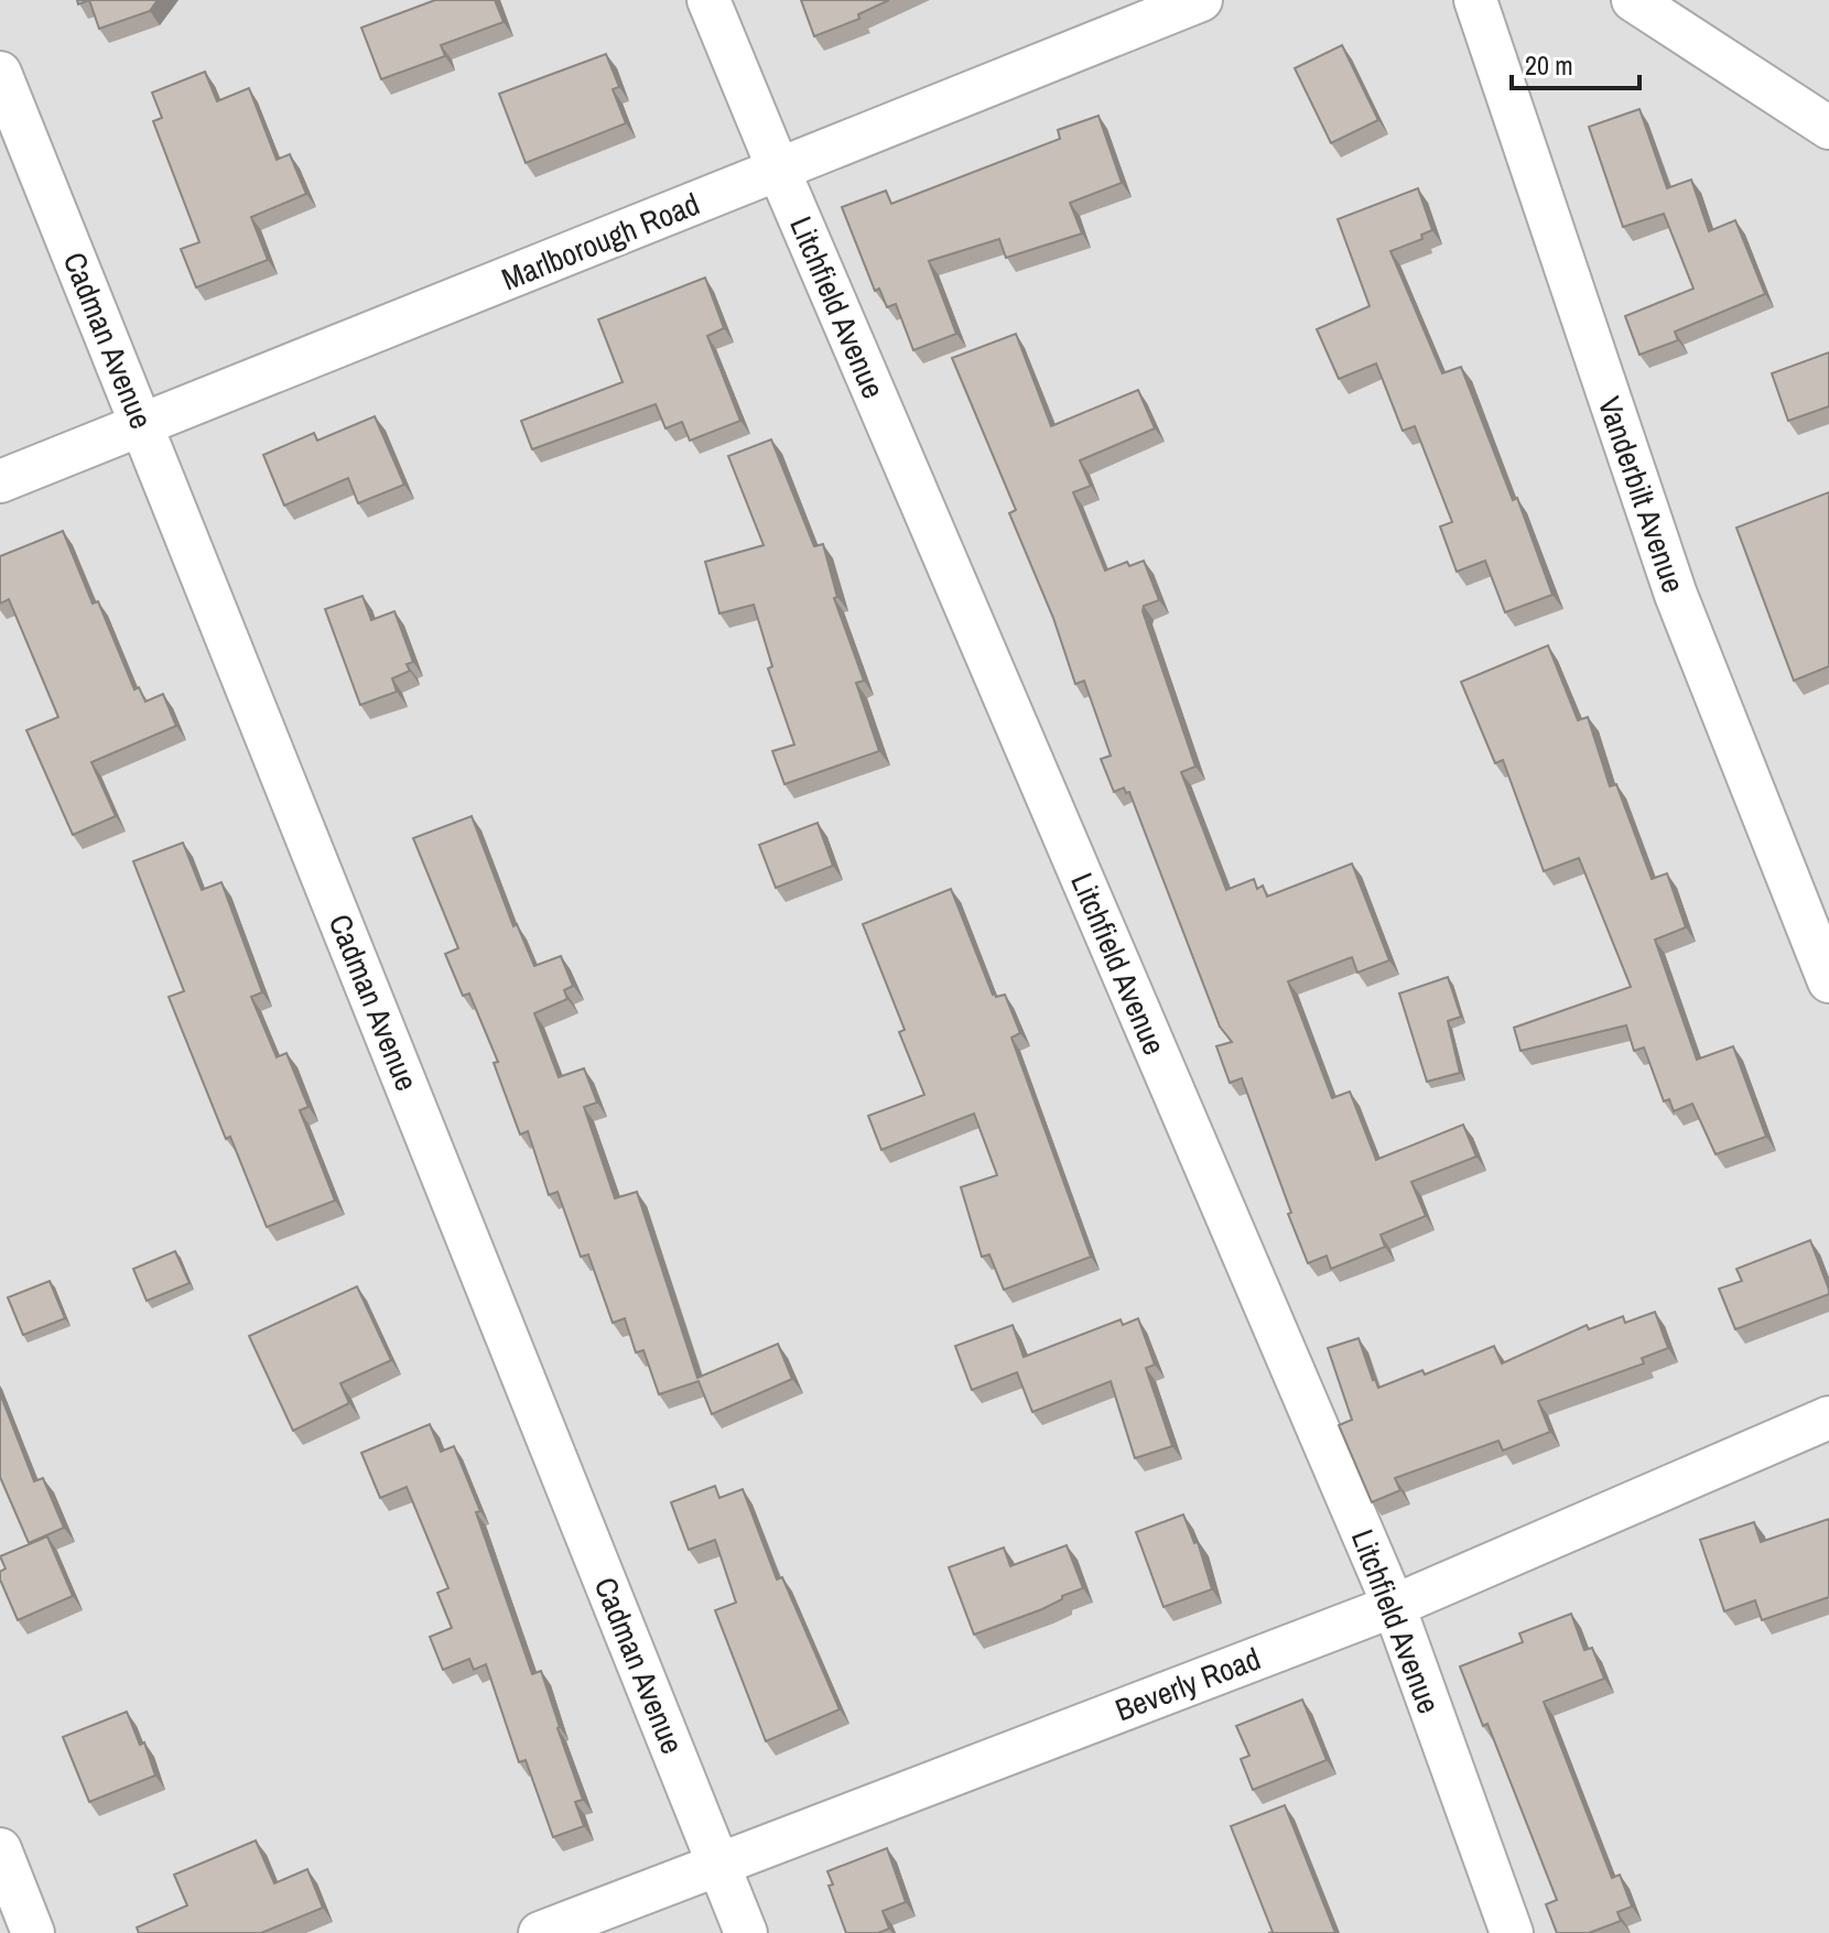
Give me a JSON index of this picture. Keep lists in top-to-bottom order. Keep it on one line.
{"streets":{"street":["Marlborough Road","Litchfield Avenue","Cadman Avenue","Vanderbilt Avenue","Beverly Road"]},"crossings":[["Marlborough Road","Litchfield Avenue"],["Marlborough Road","Cadman Avenue"],["Litchfield Avenue","Beverly Road"],["Cadman Avenue","Beverly Road"]],"scale_bar":"20 m"}
